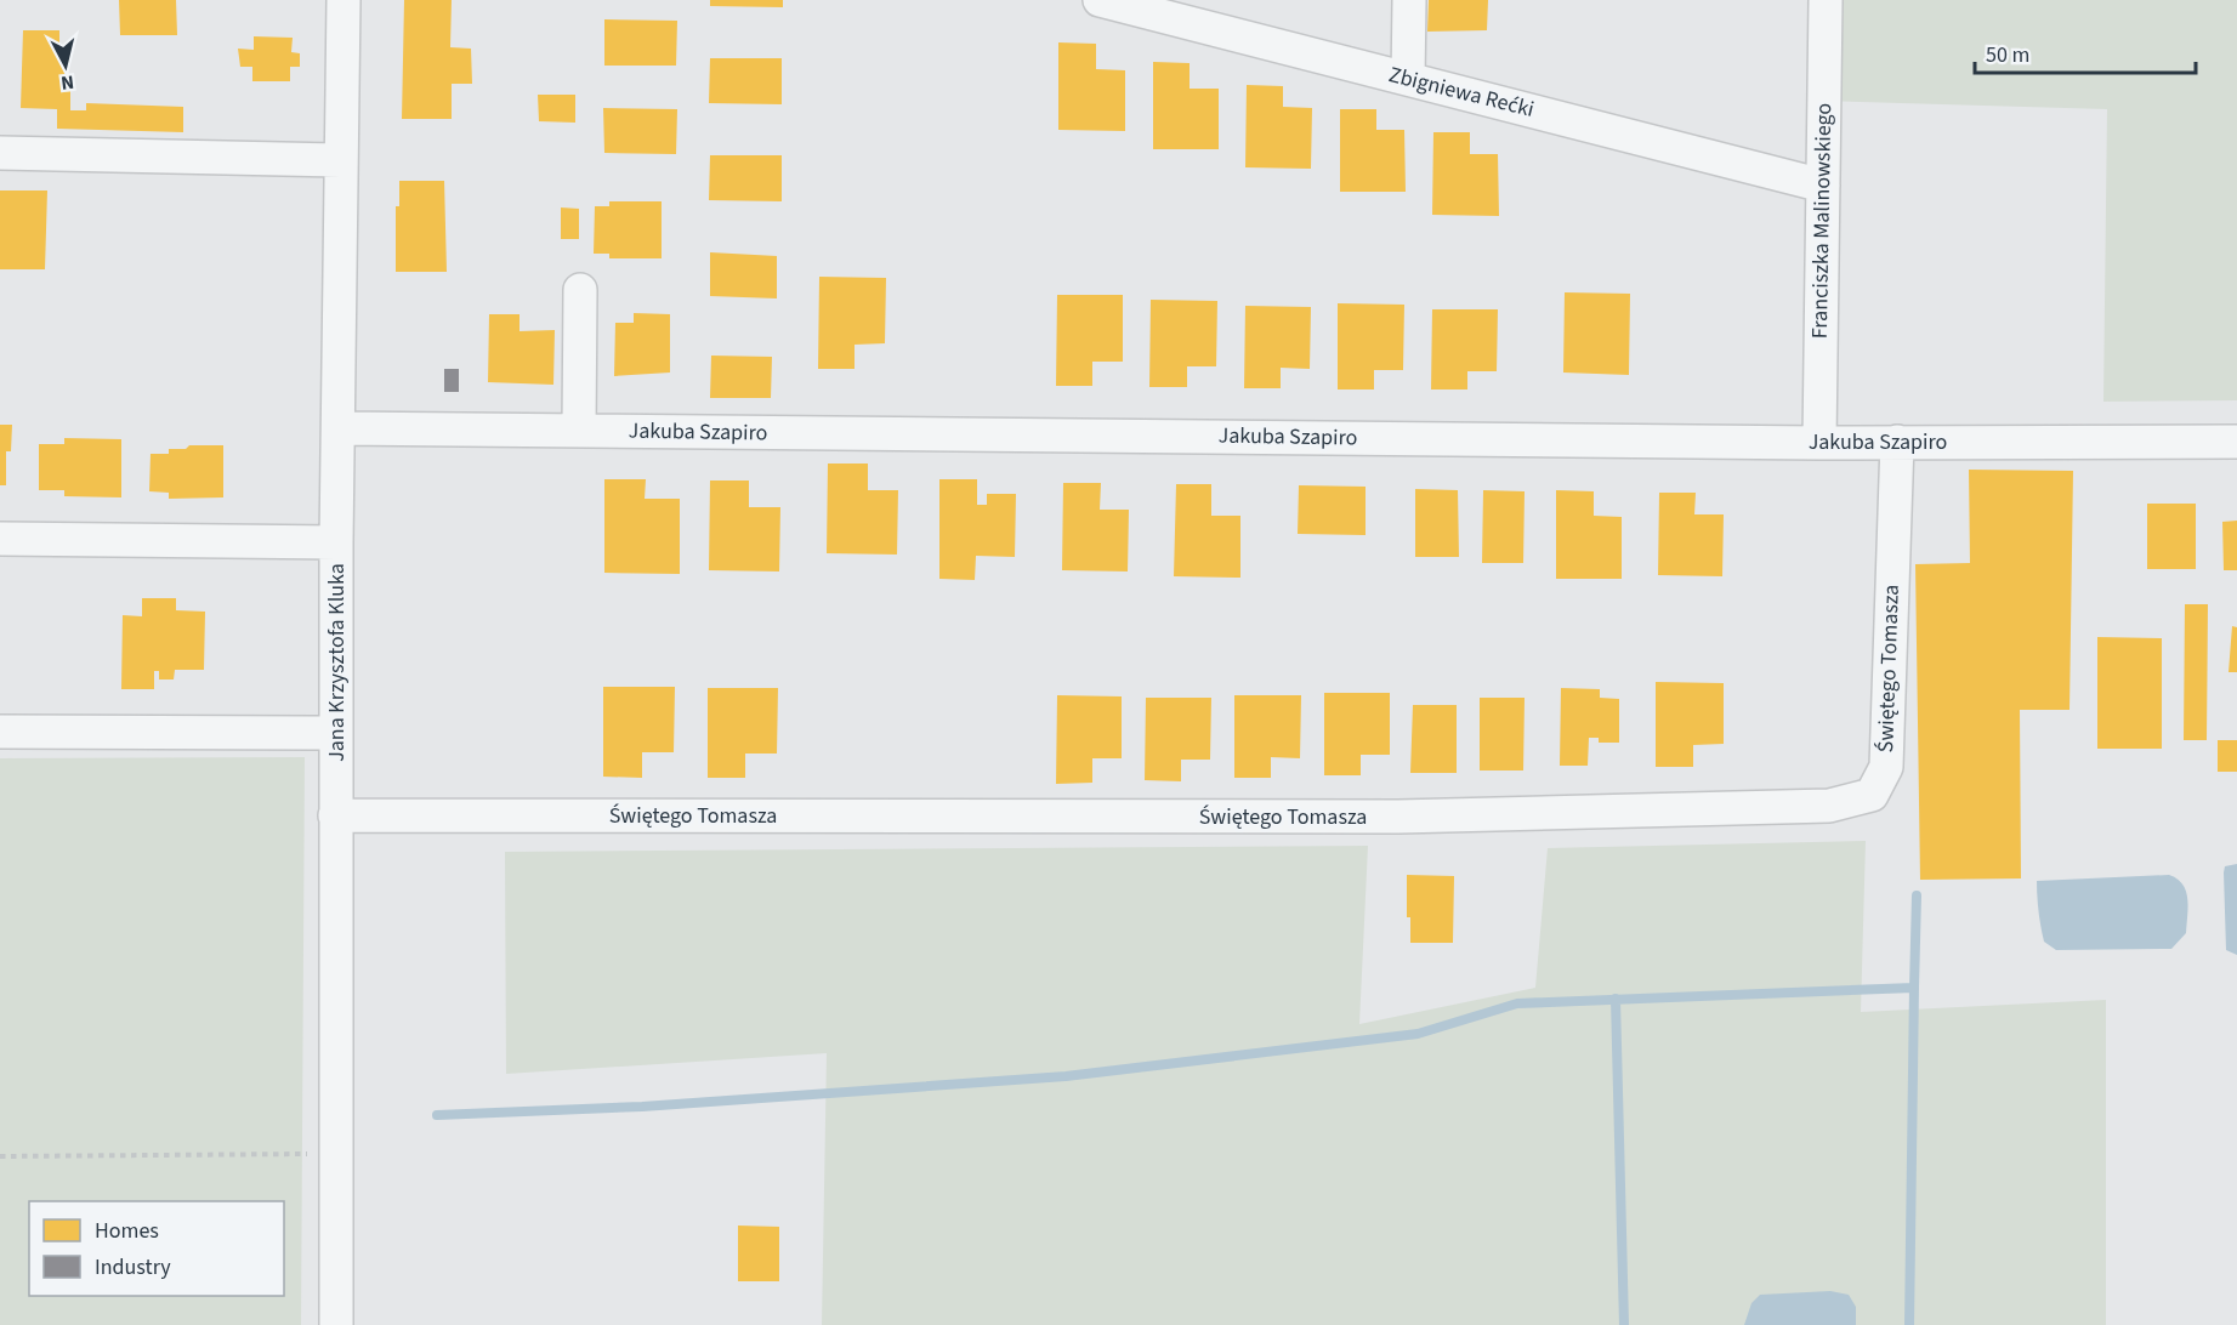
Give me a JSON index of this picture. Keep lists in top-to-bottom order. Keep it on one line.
{"streets":{"street":["Zbigniewa Rećki","Franciszka Malinowskiego","Jakuba Szapiro","Jana Krzysztofa Kluka","Świętego Tomasza"]},"crossings":[["Zbigniewa Rećki","Franciszka Malinowskiego"],["Franciszka Malinowskiego","Jakuba Szapiro"],["Jakuba Szapiro","Jana Krzysztofa Kluka"],["Jakuba Szapiro","Świętego Tomasza"],["Jana Krzysztofa Kluka","Świętego Tomasza"]],"legend":["Homes","Industry"],"scale_bar":"50 m","north":"bottom"}
